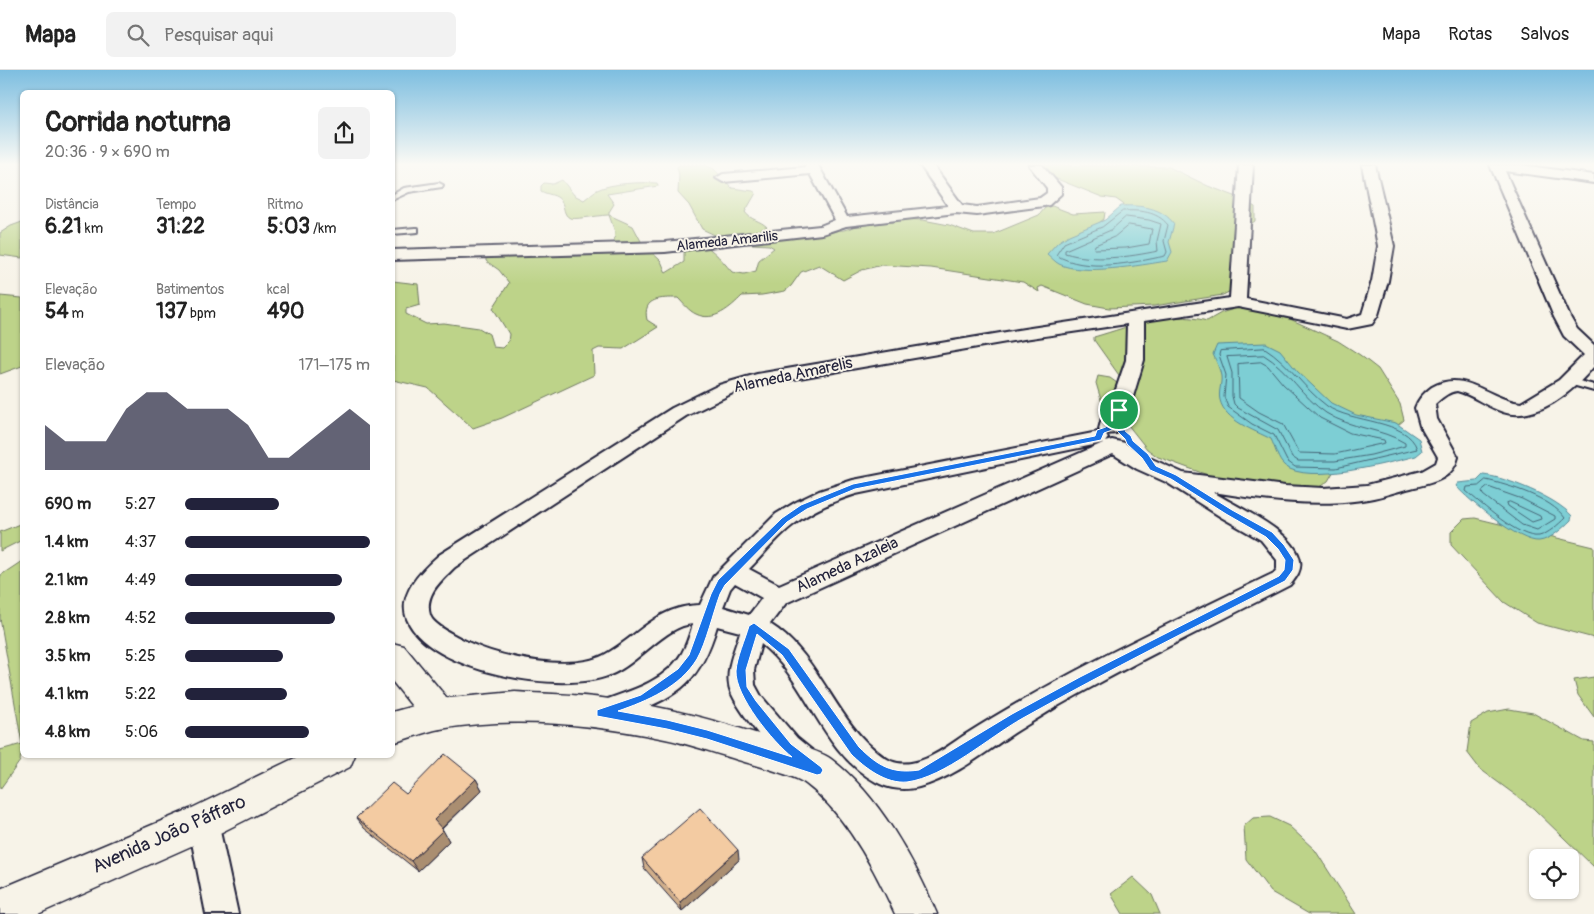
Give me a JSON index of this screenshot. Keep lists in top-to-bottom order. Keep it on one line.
{"streets":{"main road":["Avenida João Páffaro"],"street":["Alameda Amarilis","Alameda Amarelis","Alameda Azaleia"]},"page":{"header":"Mapa","search":"Pesquisar aqui","nav":["Mapa","Rotas","Salvos"],"heading":["Corrida noturna","20:36 · 9 × 690 m"],"stats":[["Distância","6.21 km"],["Tempo","31:22"],["Ritmo","5:03 /km"],["Elevação","54 m"],["Batimentos","137 bpm"],["kcal","490"]],"chart":["Elevação","171–175 m"],"list":[{"name":"690 m","note":"5:27"},{"name":"1.4 km","note":"4:37"},{"name":"2.1 km","note":"4:49"},{"name":"2.8 km","note":"4:52"},{"name":"3.5 km","note":"5:25"},{"name":"4.1 km","note":"5:22"},{"name":"4.8 km","note":"5:06"}]}}
